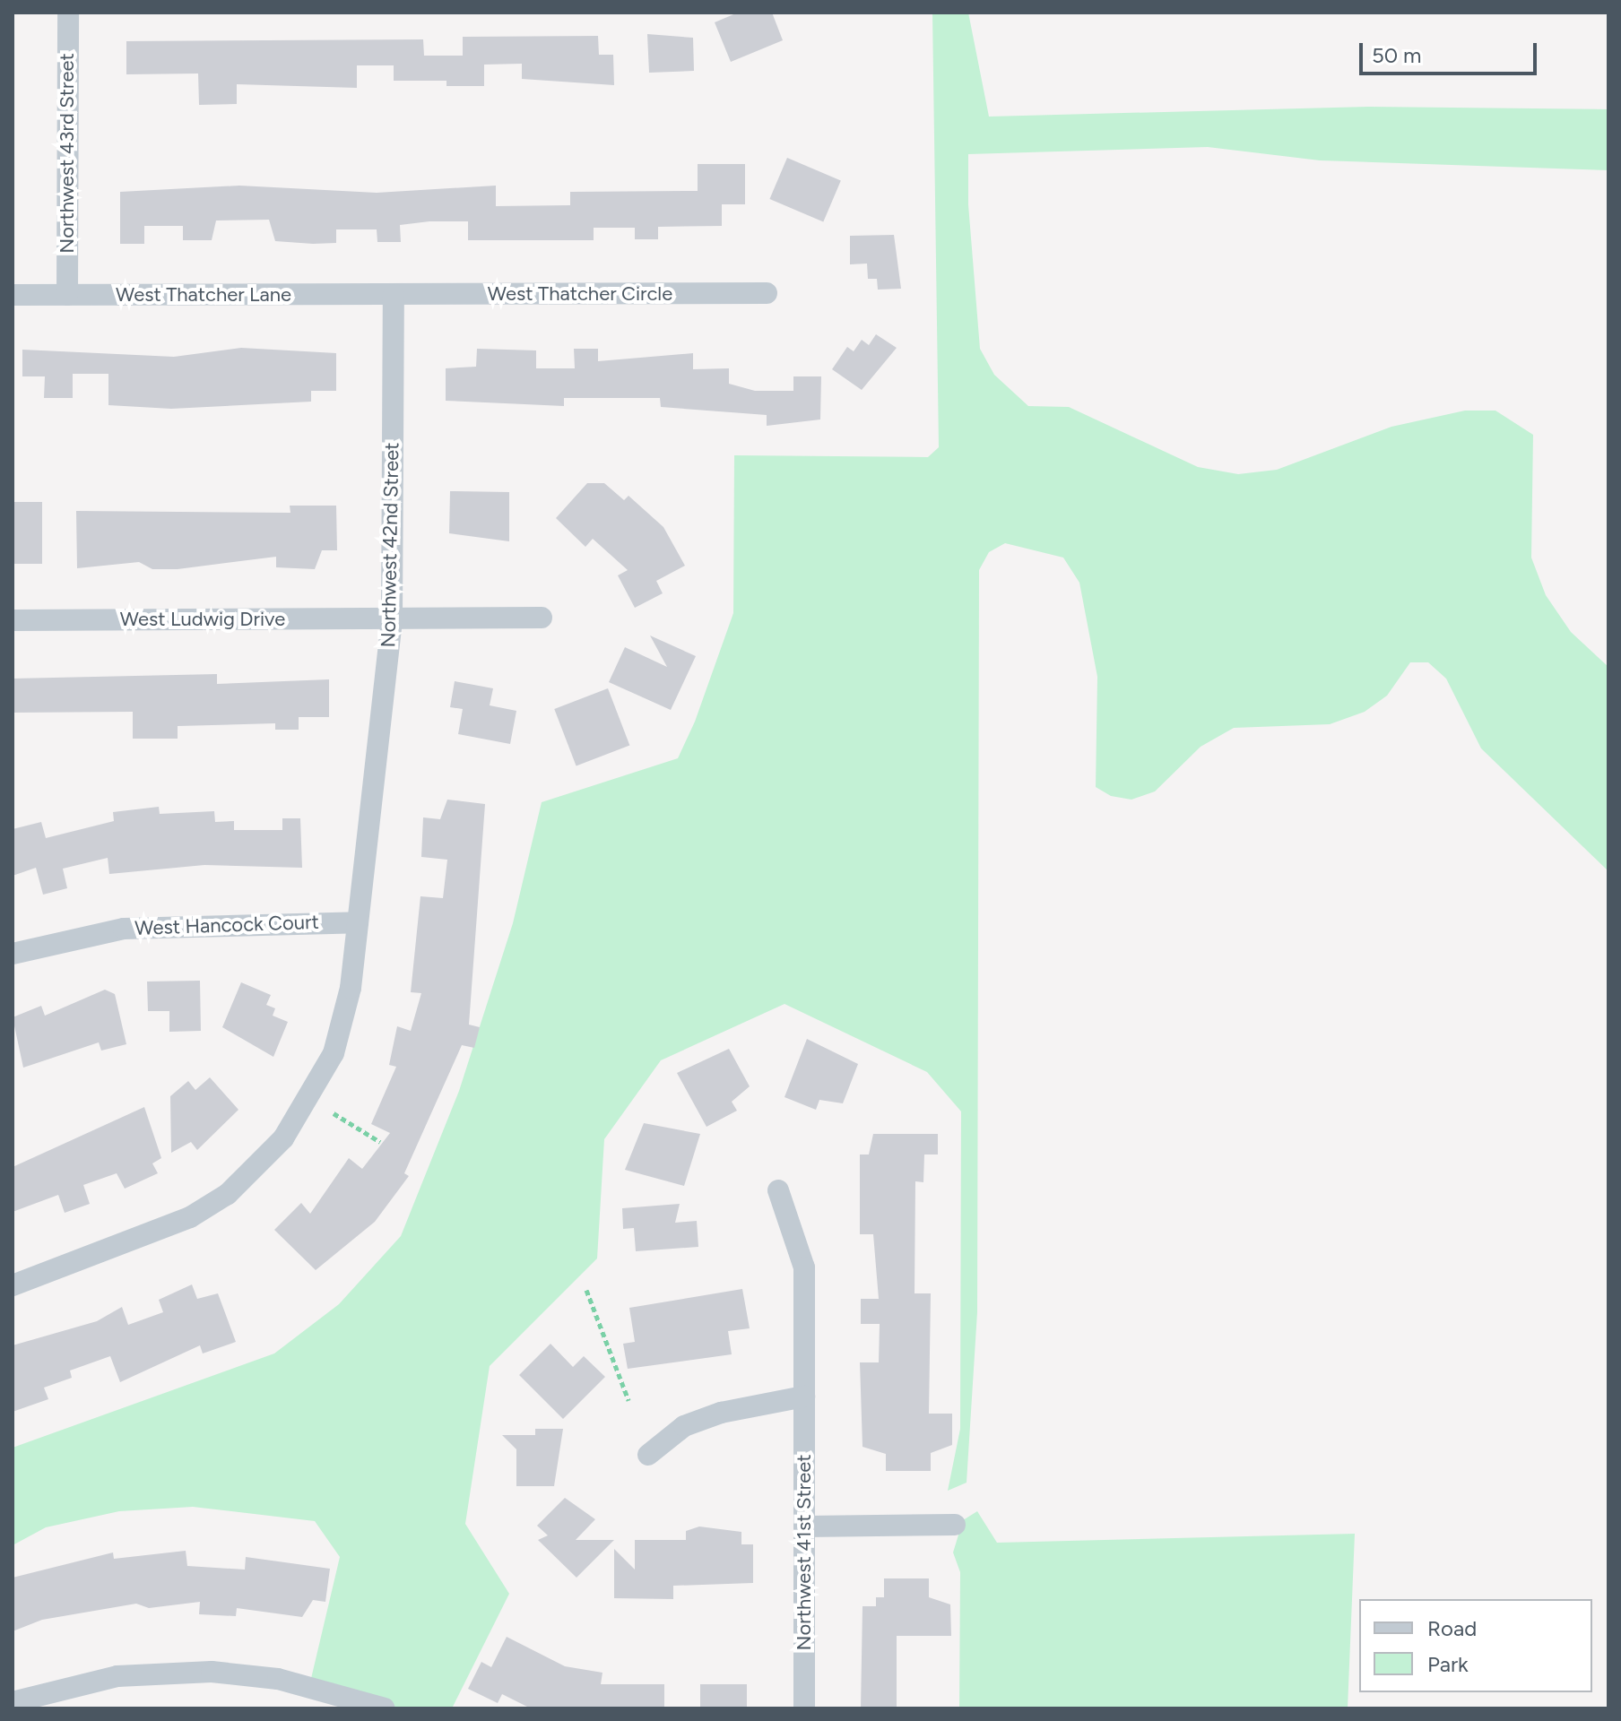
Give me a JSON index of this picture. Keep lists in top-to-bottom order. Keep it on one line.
{"streets":{"street":["Northwest 43rd Street","West Thatcher Circle","West Thatcher Lane","Northwest 42nd Street","West Ludwig Drive","West Hancock Court","Northwest 41st Street"]},"crossings":[["Northwest 43rd Street","West Thatcher Lane"],["West Thatcher Circle","West Thatcher Lane"],["West Thatcher Circle","Northwest 42nd Street"],["West Thatcher Lane","Northwest 42nd Street"],["Northwest 42nd Street","West Ludwig Drive"],["Northwest 42nd Street","West Hancock Court"]],"legend":["Road","Park"],"scale_bar":"50 m"}
